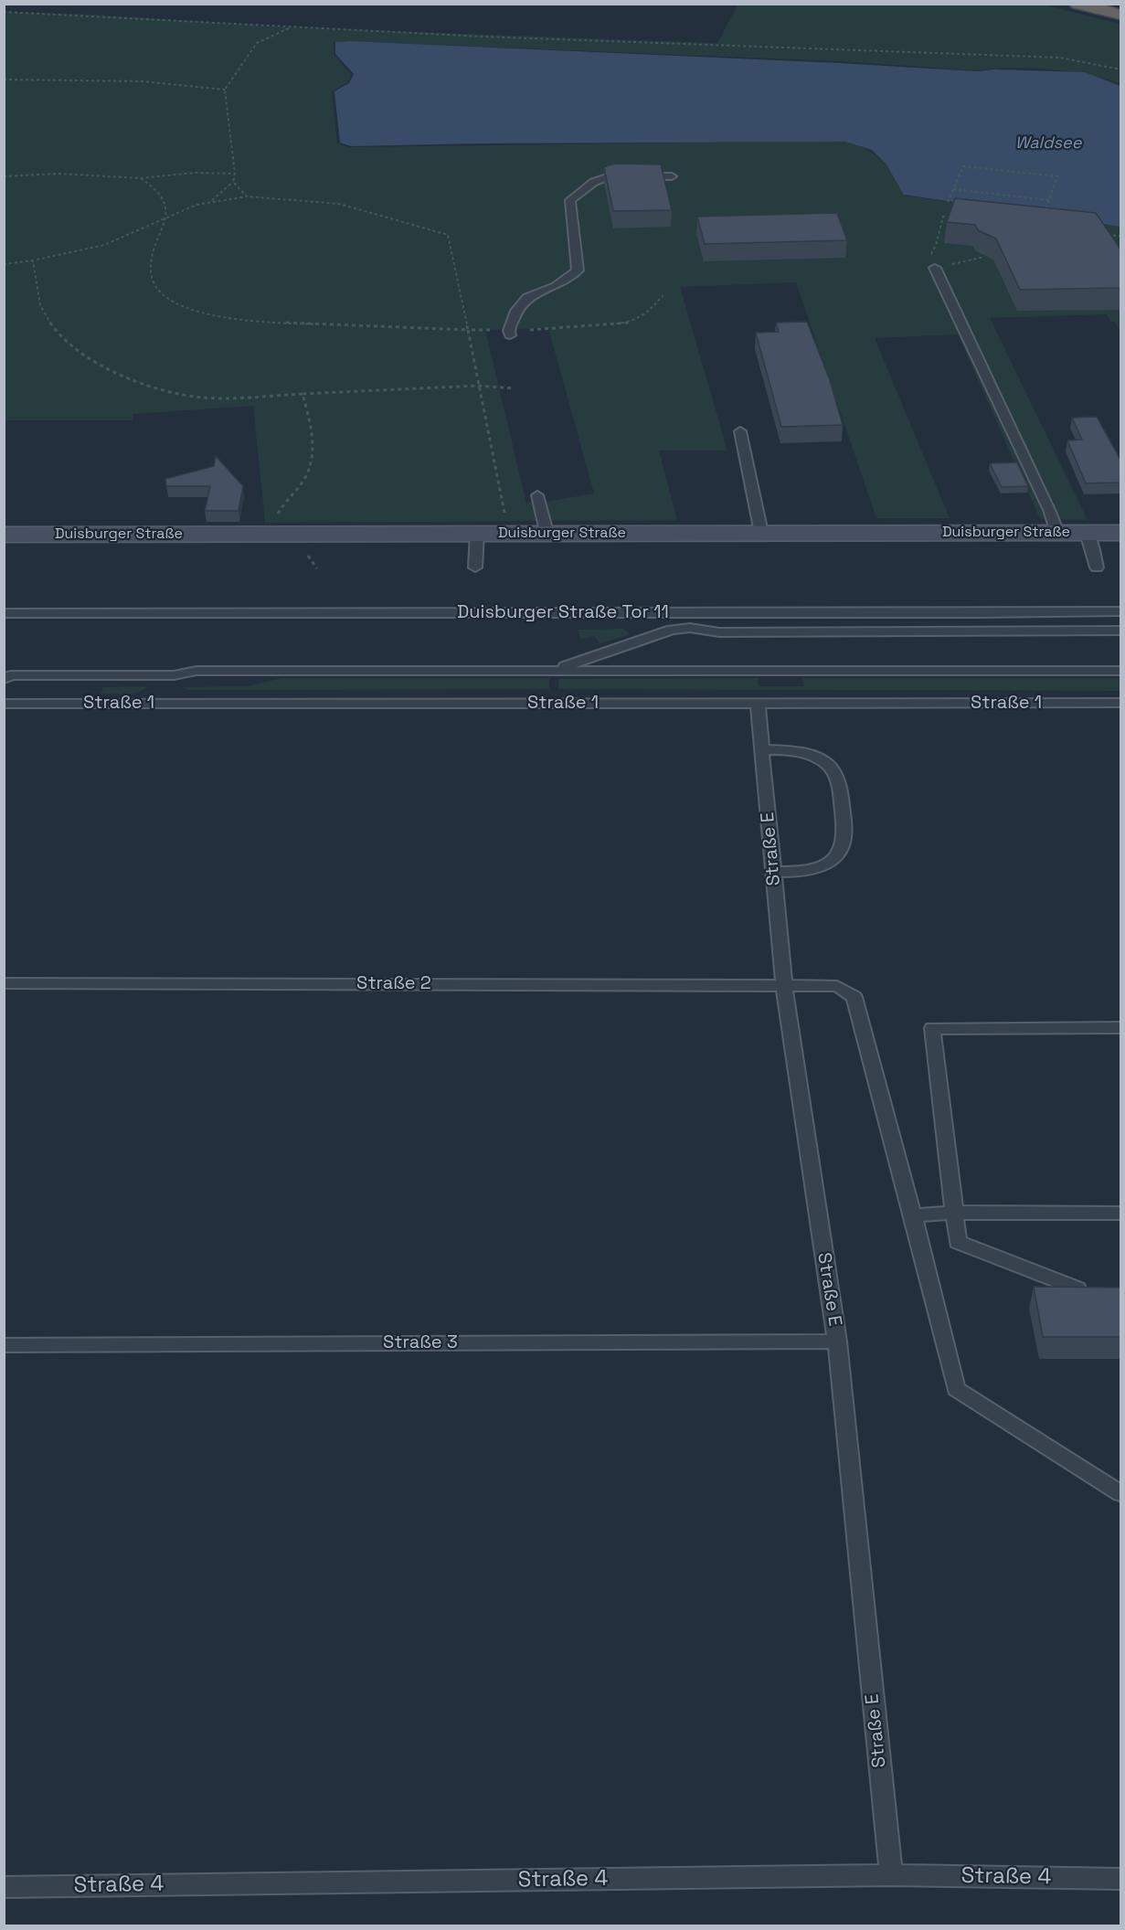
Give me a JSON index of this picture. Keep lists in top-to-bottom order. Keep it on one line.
{"streets":{"main road":["Duisburger Straße"],"lane":["Duisburger Straße Tor 11","Straße 1","Straße E","Straße 2","Straße 3","Straße 4"]},"crossings":[["Straße 1","Straße E"],["Straße E","Straße 2"],["Straße E","Straße 3"],["Straße E","Straße 4"]],"water":["Waldsee"]}
